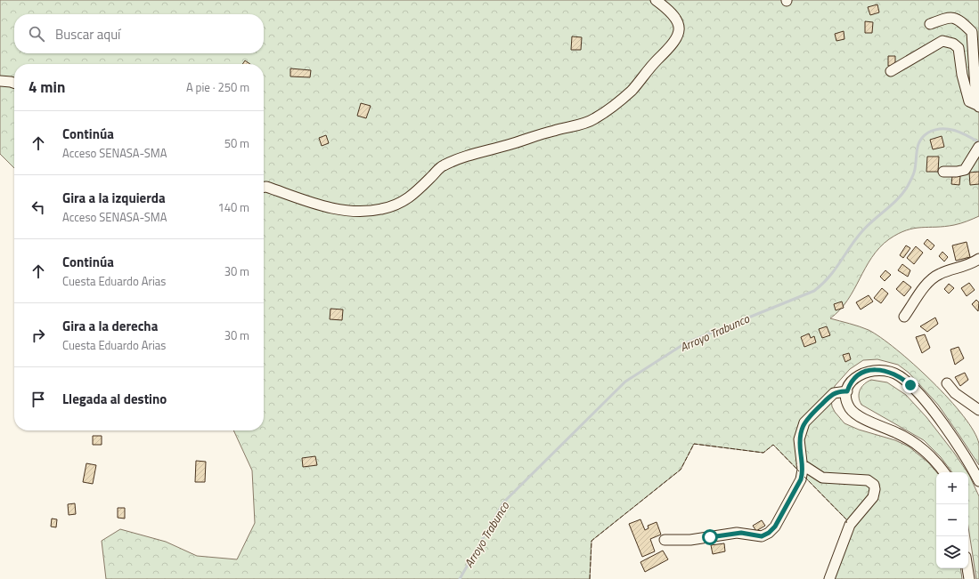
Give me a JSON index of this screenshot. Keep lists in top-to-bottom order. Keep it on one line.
{"water":["Arroyo Trabunco"],"page":{"search":"Buscar aquí","heading":["4 min","A pie · 250 m"],"list":[["Continúa","Acceso SENASA-SMA","50 m"],["Gira a la izquierda","Acceso SENASA-SMA","140 m"],["Continúa","Cuesta Eduardo Arias","30 m"],["Gira a la derecha","Cuesta Eduardo Arias","30 m"],"Llegada al destino"],"map_buttons":["+","−"]}}
